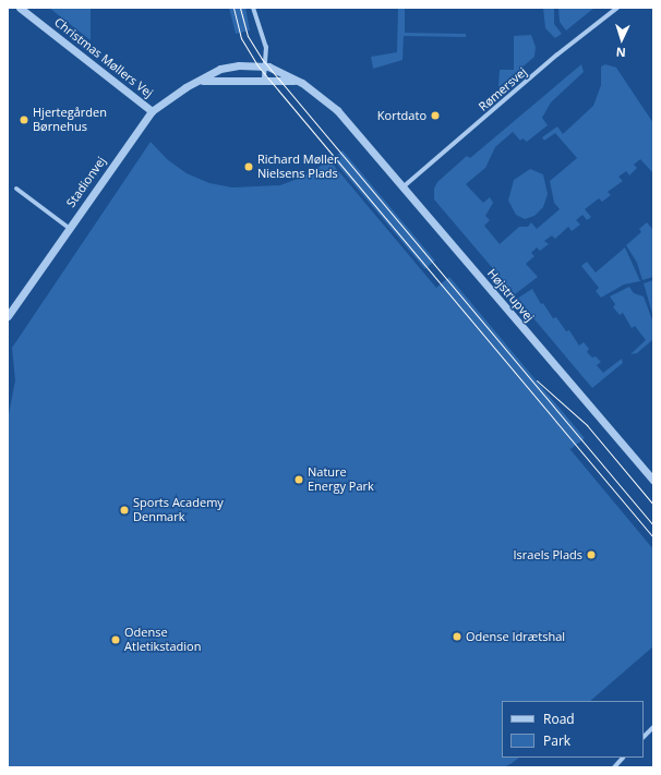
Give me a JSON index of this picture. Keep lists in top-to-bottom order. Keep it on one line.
{"streets":{"street":["Christmas Møllers Vej","Rømersvej","Stadionvej","Højstrupvej"]},"crossings":[["Christmas Møllers Vej","Stadionvej"],["Rømersvej","Højstrupvej"],["Stadionvej","Højstrupvej"]],"places":["Kortdato","Hjertegården Børnehus","Richard Møller Nielsens Plads","Nature Energy Park","Sports Academy Denmark","Israels Plads","Odense Idrætshal","Odense Atletikstadion"],"legend":["Road","Park"],"north":"bottom"}
